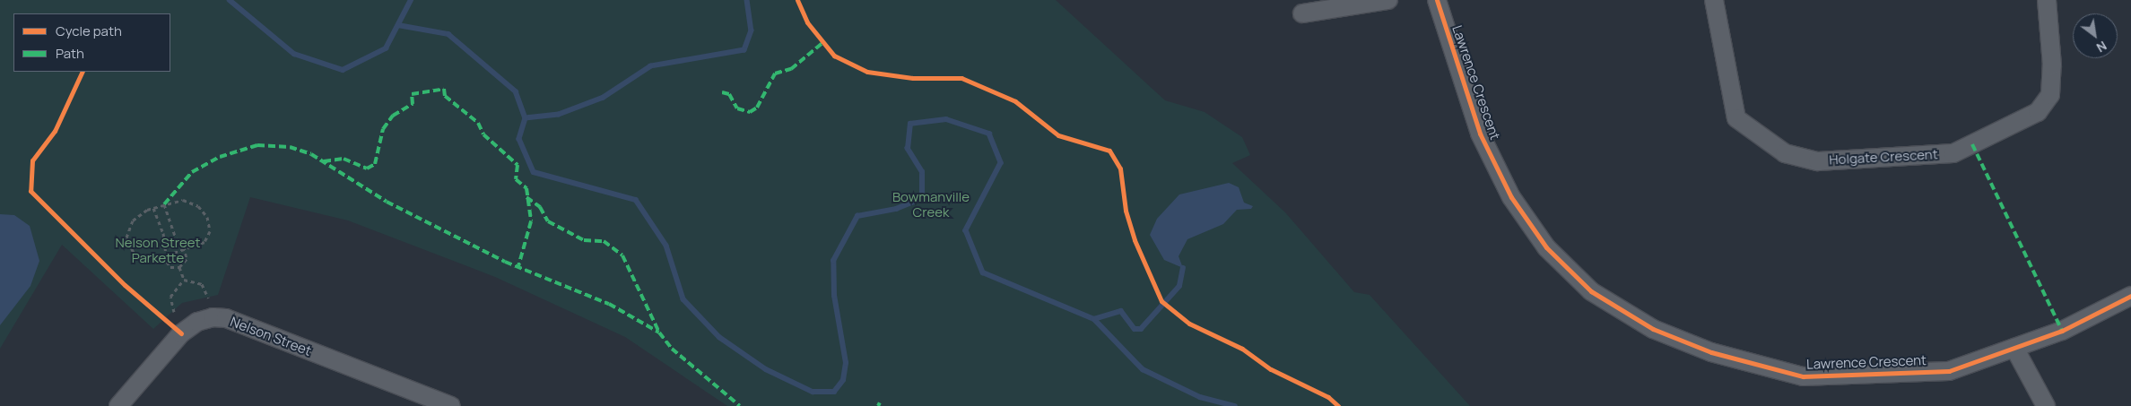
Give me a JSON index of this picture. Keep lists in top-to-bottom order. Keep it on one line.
{"streets":{"street":["Lawrence Crescent","Holgate Crescent","Nelson Street"]},"parks":["Bowmanville Creek","Nelson Street Parkette"],"legend":["Cycle path","Path"],"north":"bottom right"}
